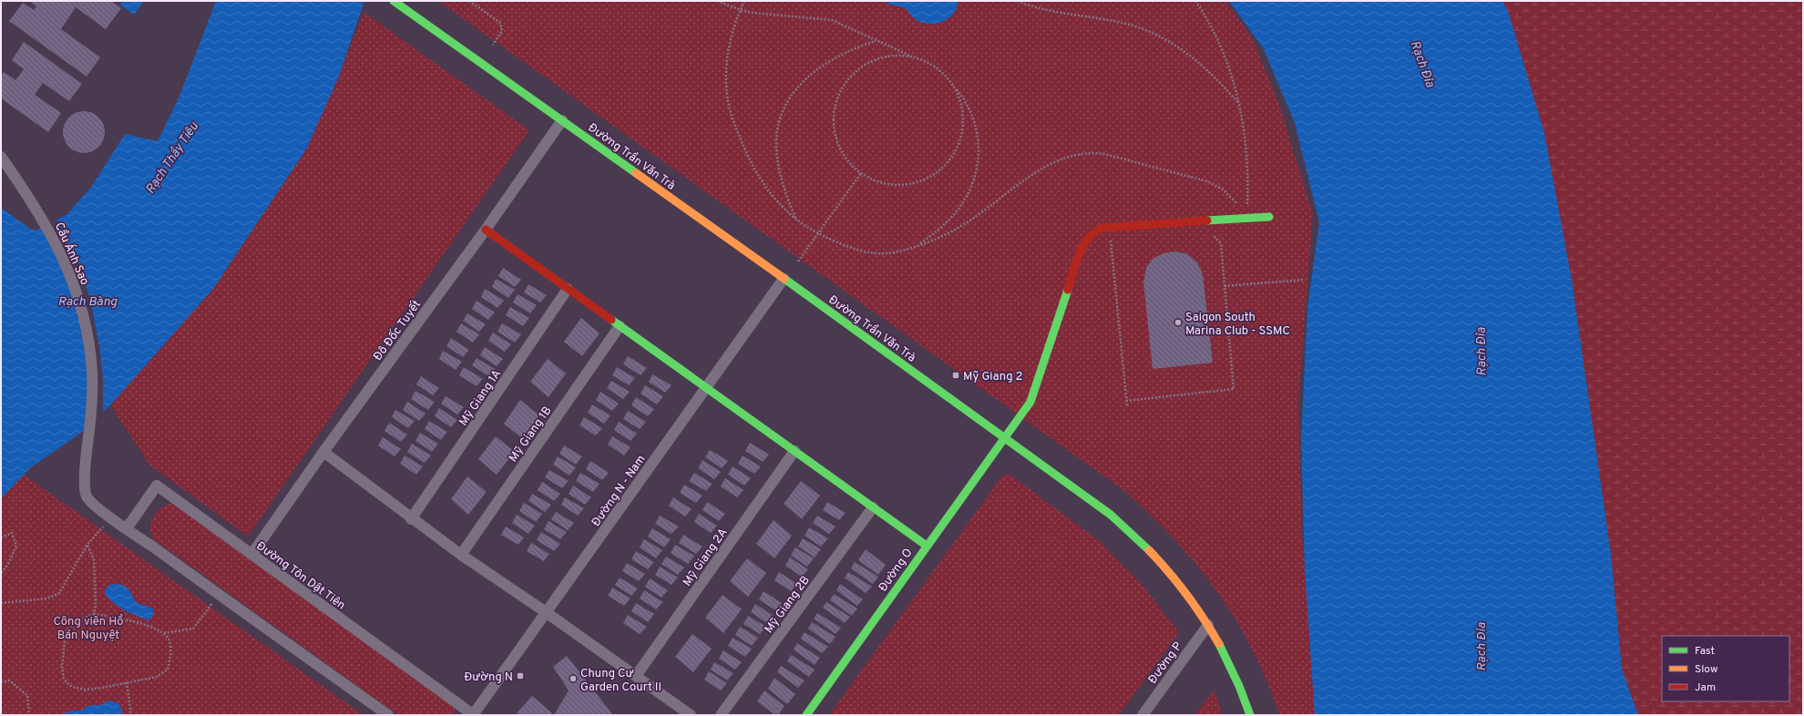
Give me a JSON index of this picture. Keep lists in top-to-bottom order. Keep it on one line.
{"streets":{"street":["Đường Trần Văn Trà","Cầu Ánh Sao","Đô Đốc Tuyết","Mỹ Giang 1A","Mỹ Giang 1B","Đường N - Nam","Mỹ Giang 2A","Đường O","Đường Tôn Dật Tiên","Mỹ Giang 2B","Đường P"]},"crossings":[["Đường Trần Văn Trà","Đô Đốc Tuyết"],["Đường Trần Văn Trà","Đường N - Nam"],["Đường Trần Văn Trà","Đường O"],["Đường Trần Văn Trà","Đường P"],["Đô Đốc Tuyết","Đường Tôn Dật Tiên"],["Đường N - Nam","Đường Tôn Dật Tiên"]],"water":["Rạch Đỉa","Rạch Thầy Tiêu","Rạch Bàng"],"parks":["Công viên Hồ Bán Nguyệt"],"places":{"other":["Saigon South Marina Club - SSMC","Chung Cư Garden Court II"],"transit":["Mỹ Giang 2","Đường N"]},"legend":["Fast","Slow","Jam"]}
